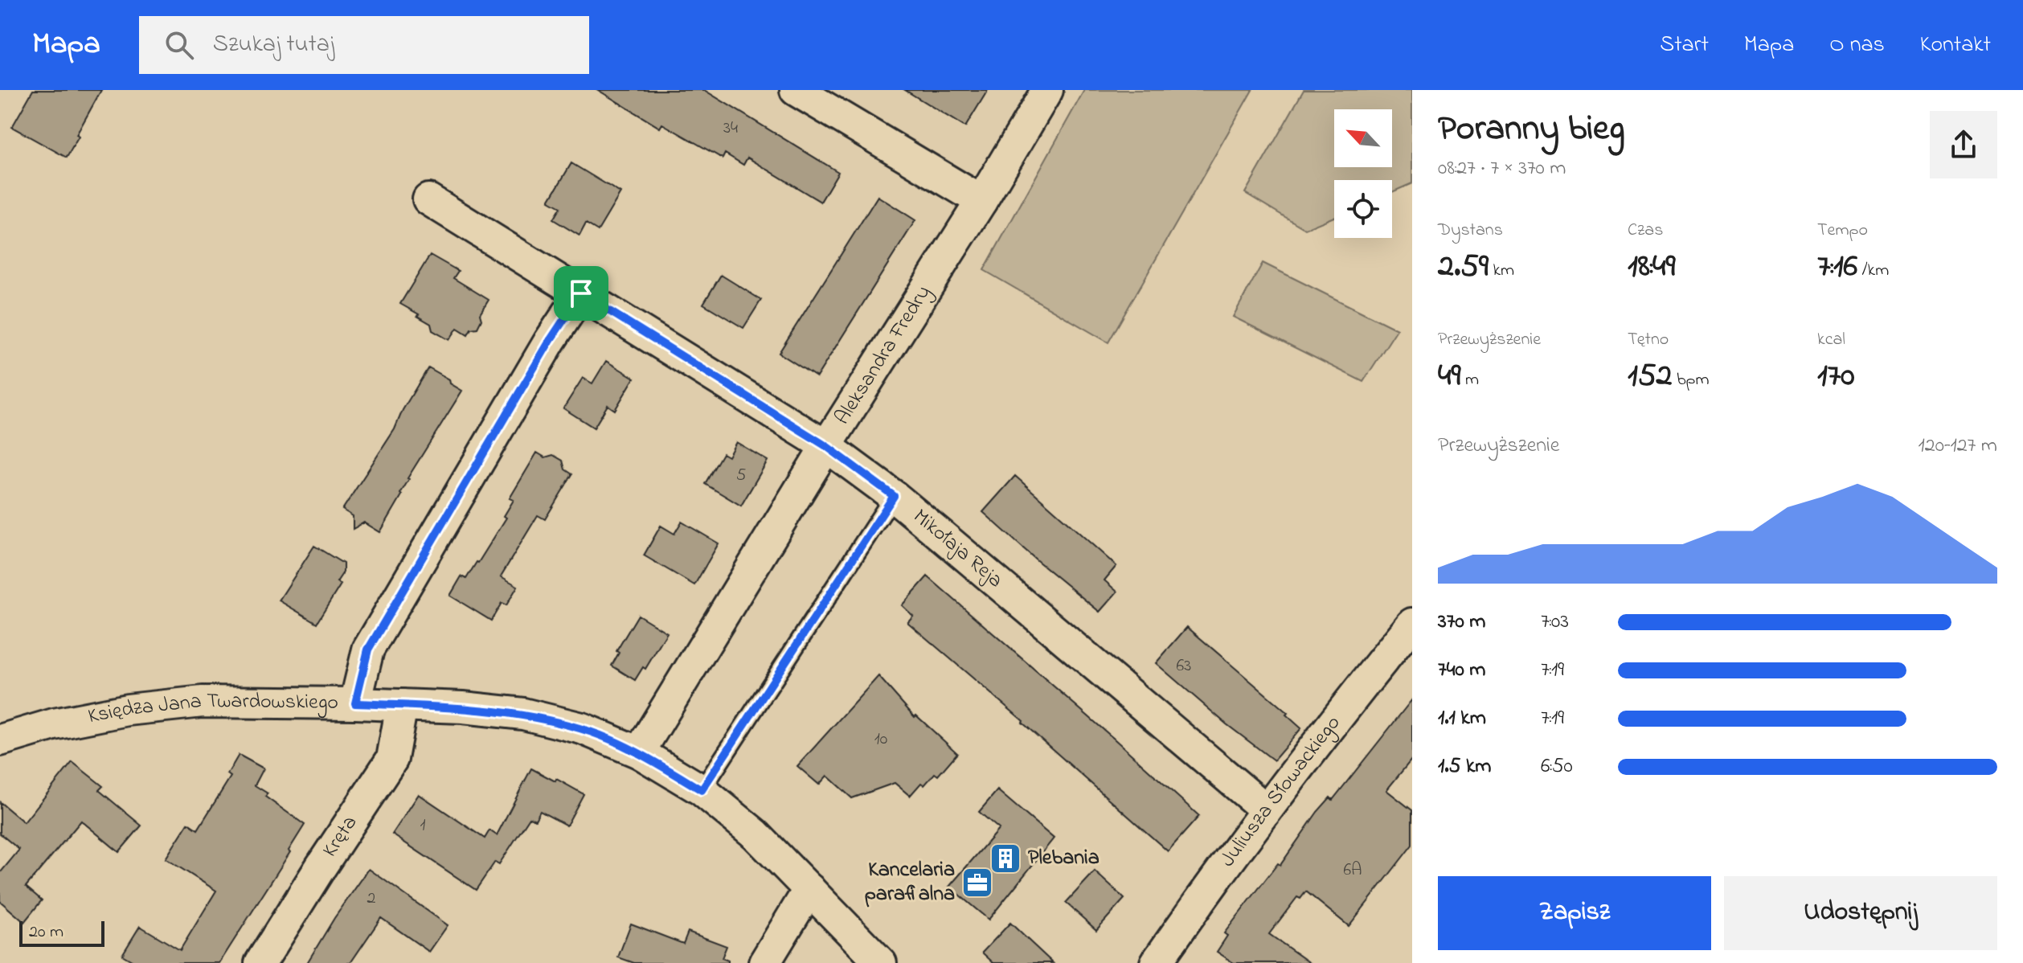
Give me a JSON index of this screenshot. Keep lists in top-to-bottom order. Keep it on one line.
{"streets":{"street":["Aleksandra Fredry","Mikołaja Reja","Księdza Jana Twardowskiego","Juliusza Słowackiego","Kręta"]},"crossings":[["Aleksandra Fredry","Mikołaja Reja"],["Aleksandra Fredry","Księdza Jana Twardowskiego"],["Mikołaja Reja","Juliusza Słowackiego"],["Księdza Jana Twardowskiego","Kręta"]],"places":{"building":["Plebania"],"office":["Kancelaria parafialna"]},"house_numbers":["34","5","63","10","1","6A","2"],"scale_bar":"20 m","north":"top left","page":{"header":"Mapa","search":"Szukaj tutaj","nav":["Start","Mapa","O nas","Kontakt"],"heading":["Poranny bieg","08:27 · 7 × 370 m"],"stats":[["Dystans","2.59 km"],["Czas","18:49"],["Tempo","7:16 /km"],["Przewyższenie","49 m"],["Tętno","152 bpm"],["kcal","170"]],"chart":["Przewyższenie","120–127 m"],"list":[{"name":"370 m","note":"7:03"},{"name":"740 m","note":"7:19"},{"name":"1.1 km","note":"7:19"},{"name":"1.5 km","note":"6:50"}],"buttons":["Zapisz","Udostępnij"],"scale":"20 m"}}
